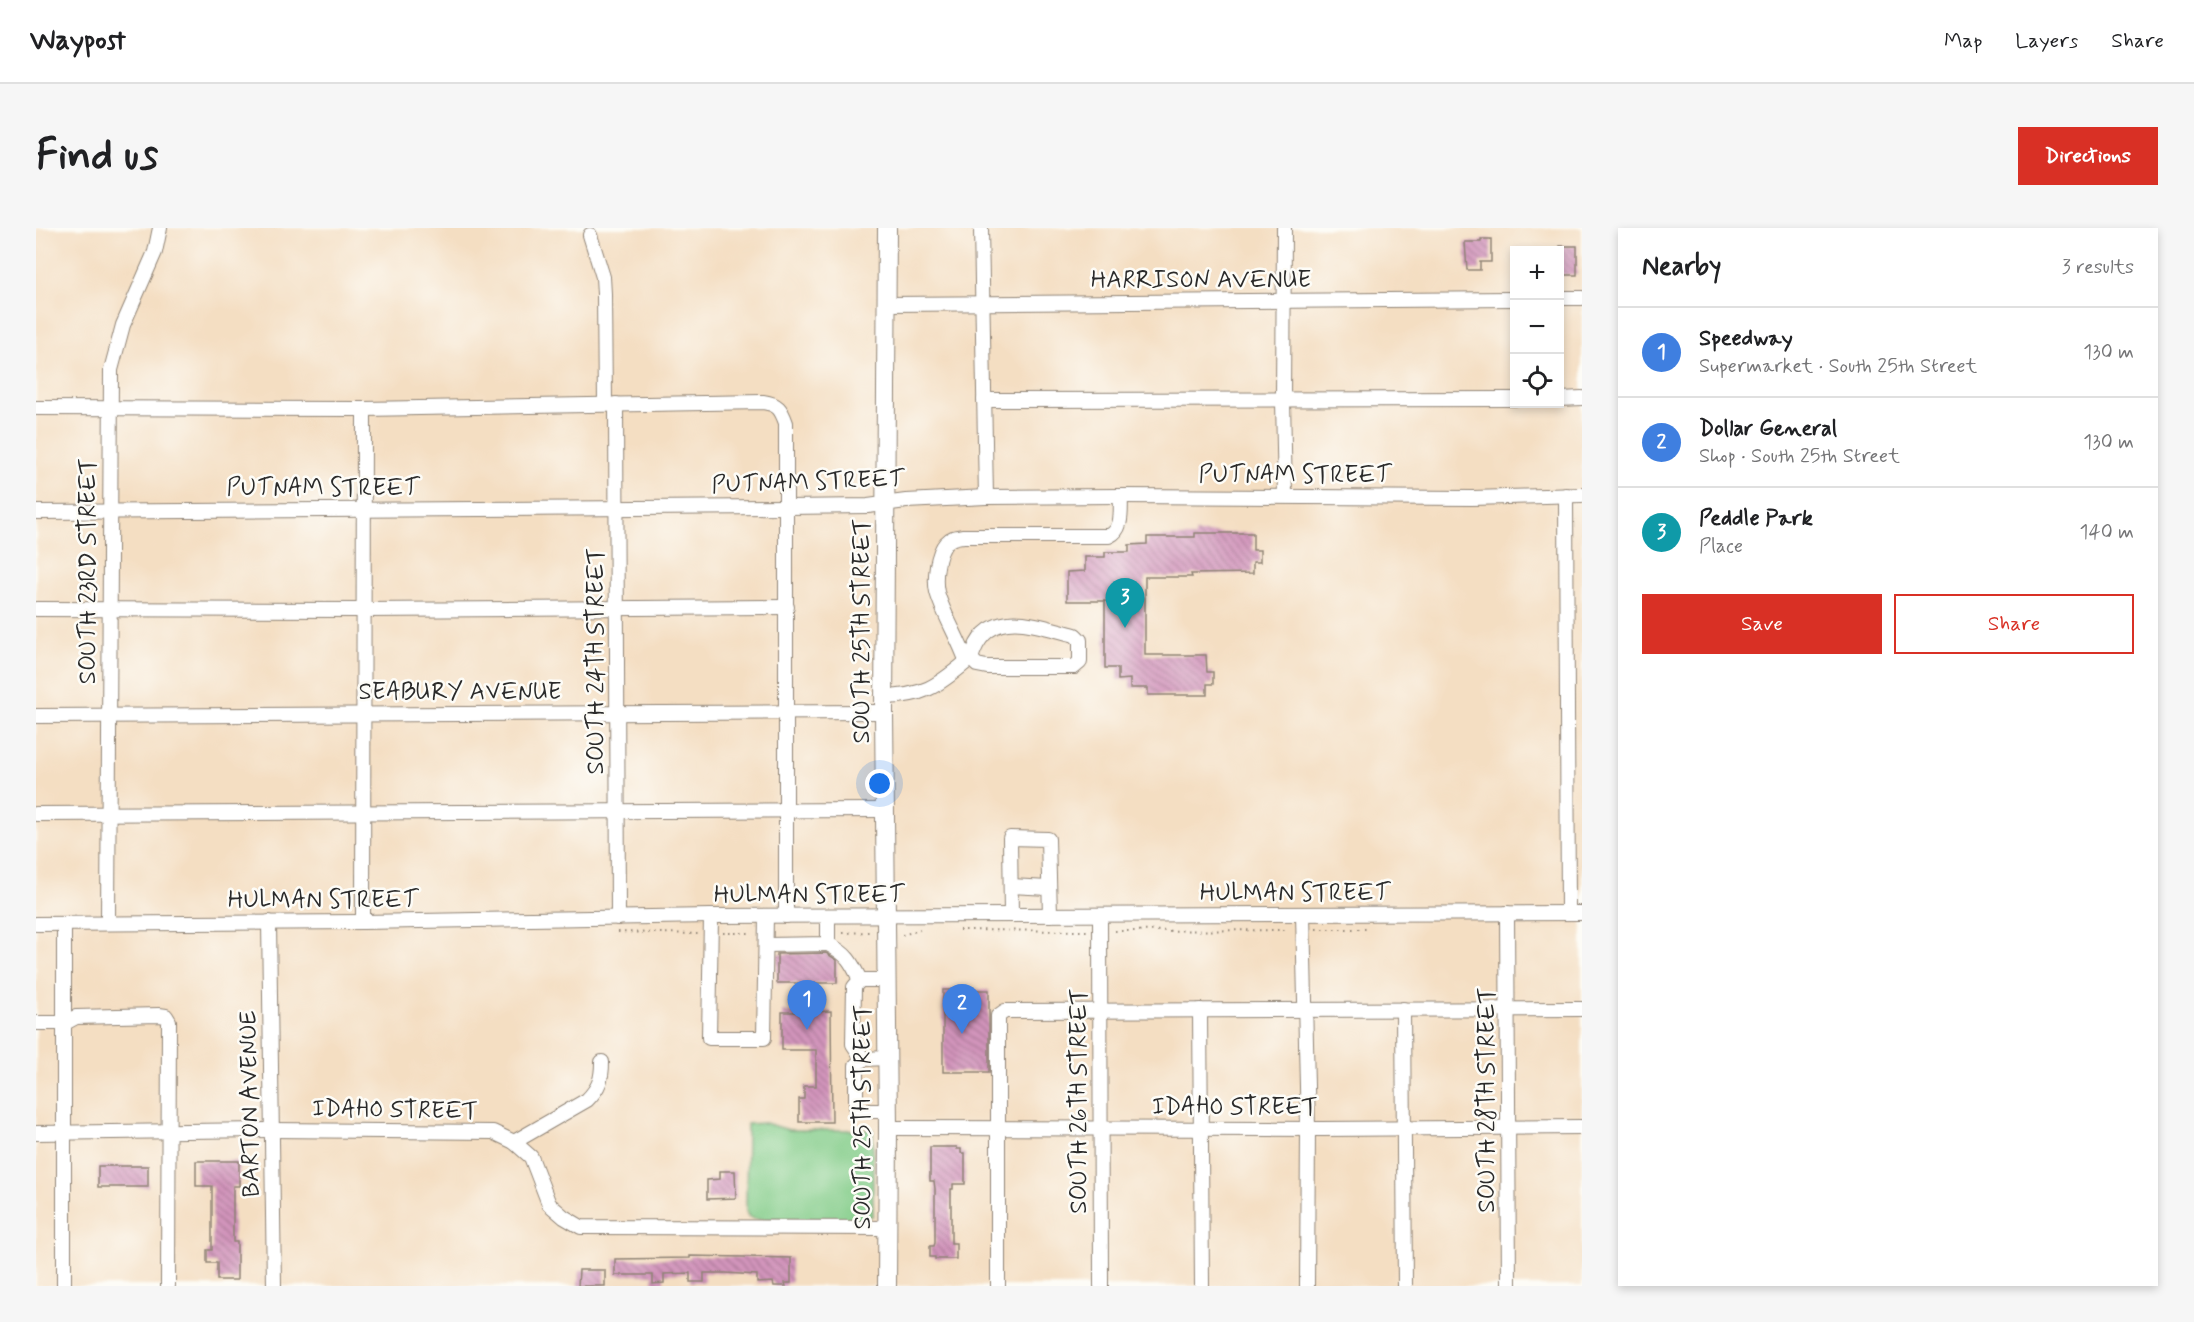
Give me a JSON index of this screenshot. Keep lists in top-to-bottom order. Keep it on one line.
{"streets":{"main road":["SOUTH 25TH STREET"],"street":["HARRISON AVENUE","PUTNAM STREET","SOUTH 23RD STREET","SOUTH 24TH STREET","SEABURY AVENUE","HULMAN STREET","SOUTH 28TH STREET","SOUTH 26TH STREET","BARTON AVENUE","IDAHO STREET"]},"crossings":[["HARRISON AVENUE","SOUTH 25TH STREET"],["PUTNAM STREET","SOUTH 23RD STREET"],["PUTNAM STREET","SOUTH 25TH STREET"],["PUTNAM STREET","SOUTH 24TH STREET"],["SOUTH 23RD STREET","SEABURY AVENUE"],["SOUTH 23RD STREET","HULMAN STREET"],["SOUTH 25TH STREET","SEABURY AVENUE"],["SOUTH 25TH STREET","HULMAN STREET"],["SOUTH 25TH STREET","IDAHO STREET"],["SOUTH 24TH STREET","SEABURY AVENUE"],["SOUTH 24TH STREET","HULMAN STREET"],["HULMAN STREET","SOUTH 28TH STREET"],["HULMAN STREET","SOUTH 26TH STREET"],["HULMAN STREET","BARTON AVENUE"],["SOUTH 28TH STREET","IDAHO STREET"],["SOUTH 26TH STREET","IDAHO STREET"],["BARTON AVENUE","IDAHO STREET"]],"page":{"header":"Waypost","nav":["Map","Layers","Share"],"buttons":["Directions",["Save","Share"]],"title":"Find us","heading":["Nearby","3 results"],"map_buttons":["+","−"],"list":[{"mark":"1","name":"Speedway","note":"Supermarket · South 25th Street","value":"130 m"},{"mark":"2","name":"Dollar General","note":"Shop · South 25th Street","value":"130 m"},{"mark":"3","name":"Peddle Park","note":"Place","value":"140 m"}],"pins":["3","1","2"]}}
